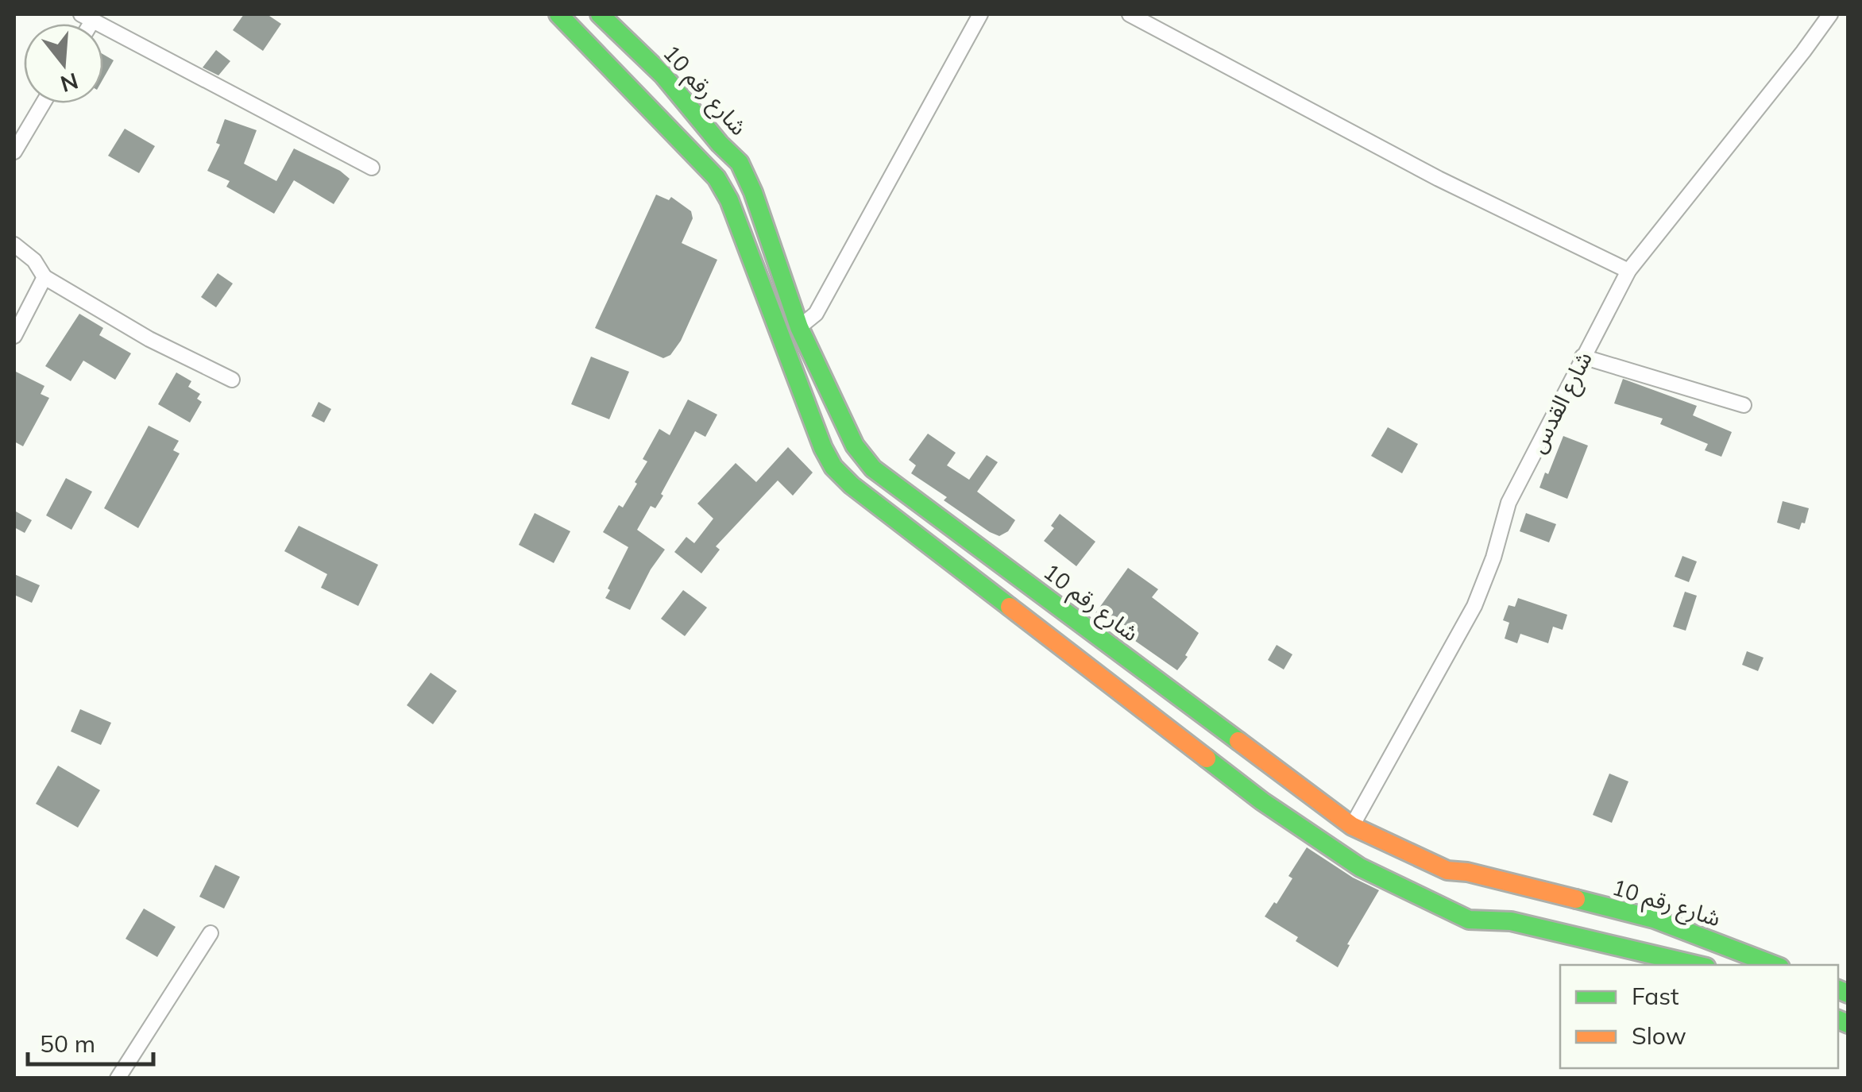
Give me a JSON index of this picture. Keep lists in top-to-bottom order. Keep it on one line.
{"streets":{"main road":["شارع رقم 10"],"street":["شارع القدس"]},"crossings":[["شارع رقم 10","شارع القدس"]],"legend":["Fast","Slow"],"scale_bar":"50 m","north":"bottom"}
